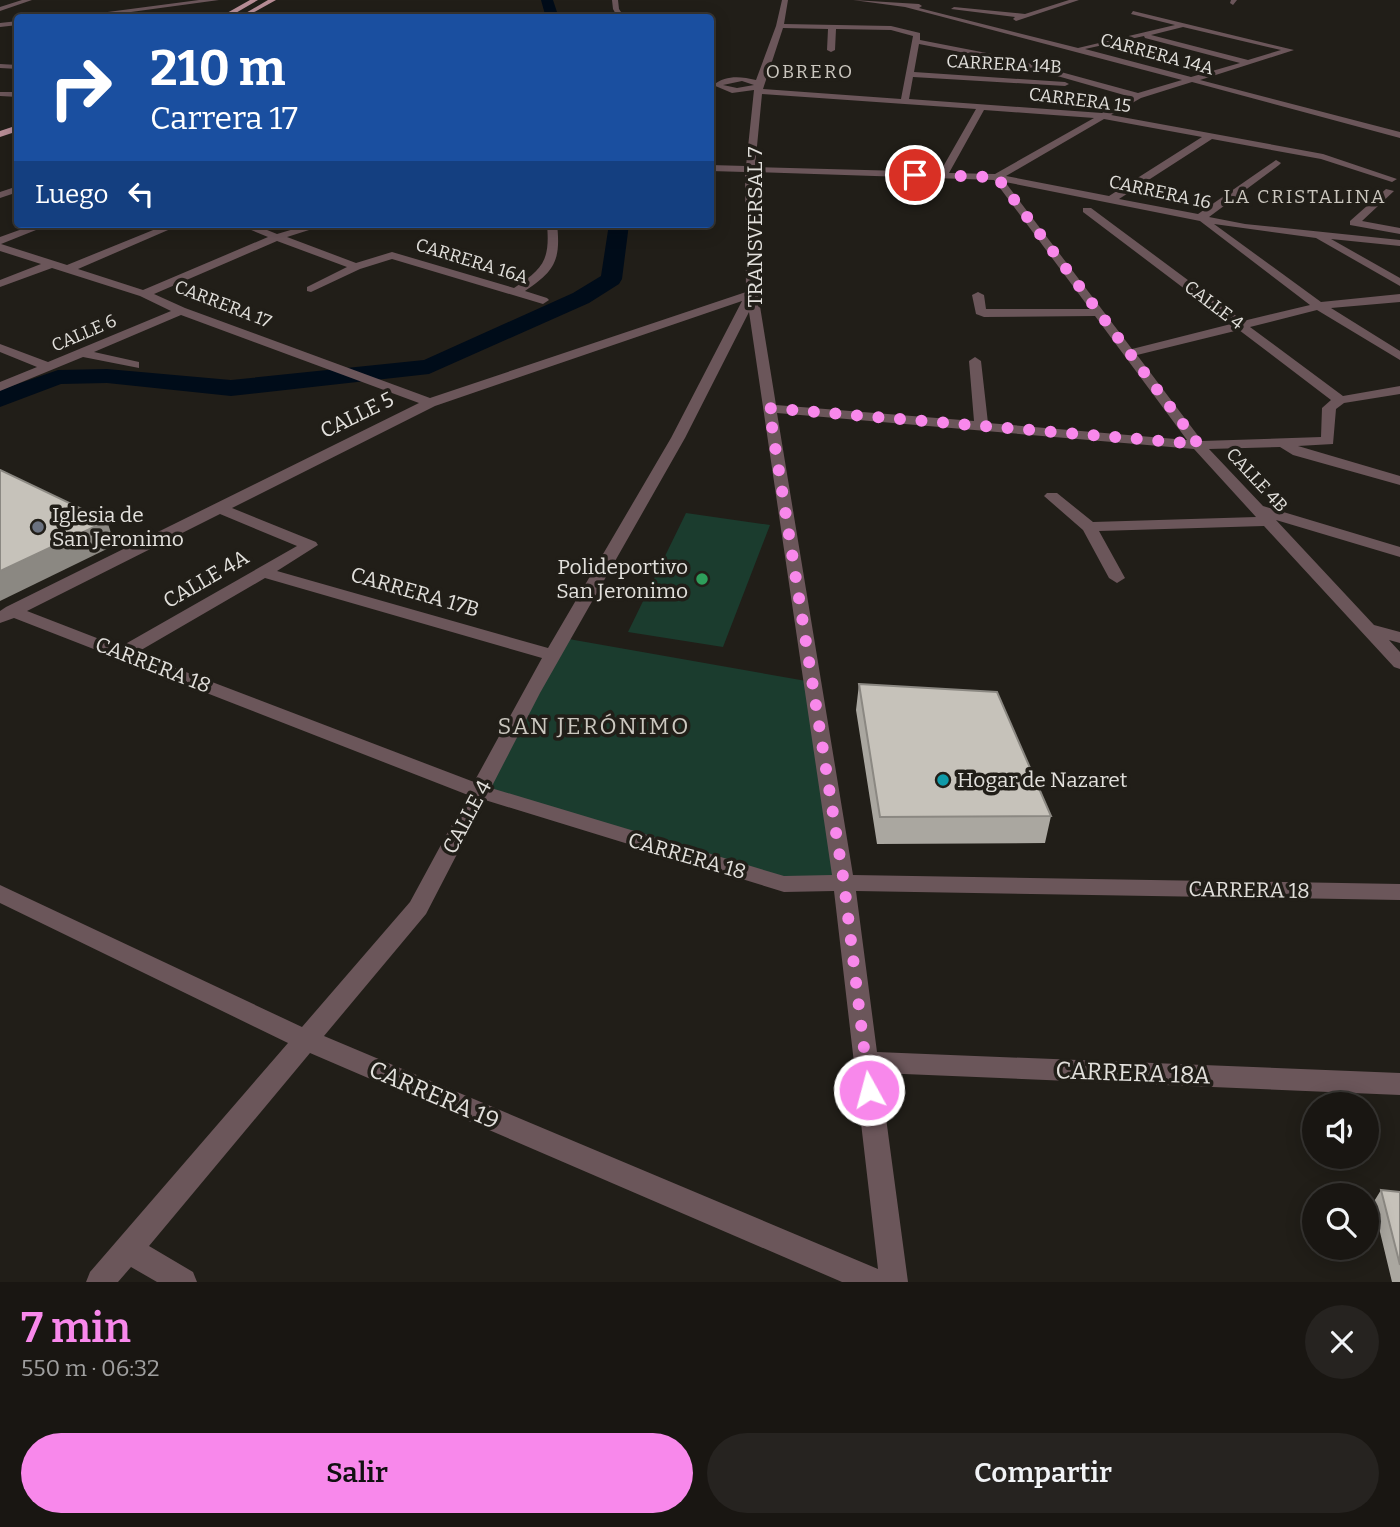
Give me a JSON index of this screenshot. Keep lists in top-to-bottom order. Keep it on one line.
{"streets":{"street":["CARRERA 14A","CARRERA 14B","CARRERA 15","CARRERA 16","TRANSVERSAL 7","CARRERA 16A","CARRERA 17","CALLE 4","CALLE 6","CALLE 5","CALLE 4B","CALLE 4A","CARRERA 17B","CARRERA 18","CARRERA 18A","CARRERA 19"]},"crossings":[["CARRERA 15","TRANSVERSAL 7"],["CARRERA 16","TRANSVERSAL 7"],["CARRERA 16","CALLE 4B"],["TRANSVERSAL 7","CALLE 4"],["TRANSVERSAL 7","CALLE 5"],["TRANSVERSAL 7","CARRERA 18"],["TRANSVERSAL 7","CARRERA 18A"],["CARRERA 17","CALLE 6"],["CARRERA 17","CALLE 5"],["CALLE 4","CALLE 5"],["CALLE 4","CARRERA 17B"],["CALLE 4","CARRERA 18"],["CALLE 4","CARRERA 19"],["CALLE 5","CALLE 4A"],["CALLE 5","CARRERA 18"],["CALLE 4A","CARRERA 17B"],["CALLE 4A","CARRERA 18"]],"districts":["OBRERO","LA CRISTALINA","SAN JERÓNIMO"],"places":["Iglesia de San Jeronimo","Polideportivo San Jeronimo","Hogar de Nazaret"],"page":{"turn":["210 m","Carrera 17"],"then":"Luego","heading":["7 min","550 m · 06:32"],"buttons":["Salir","Compartir"]}}
